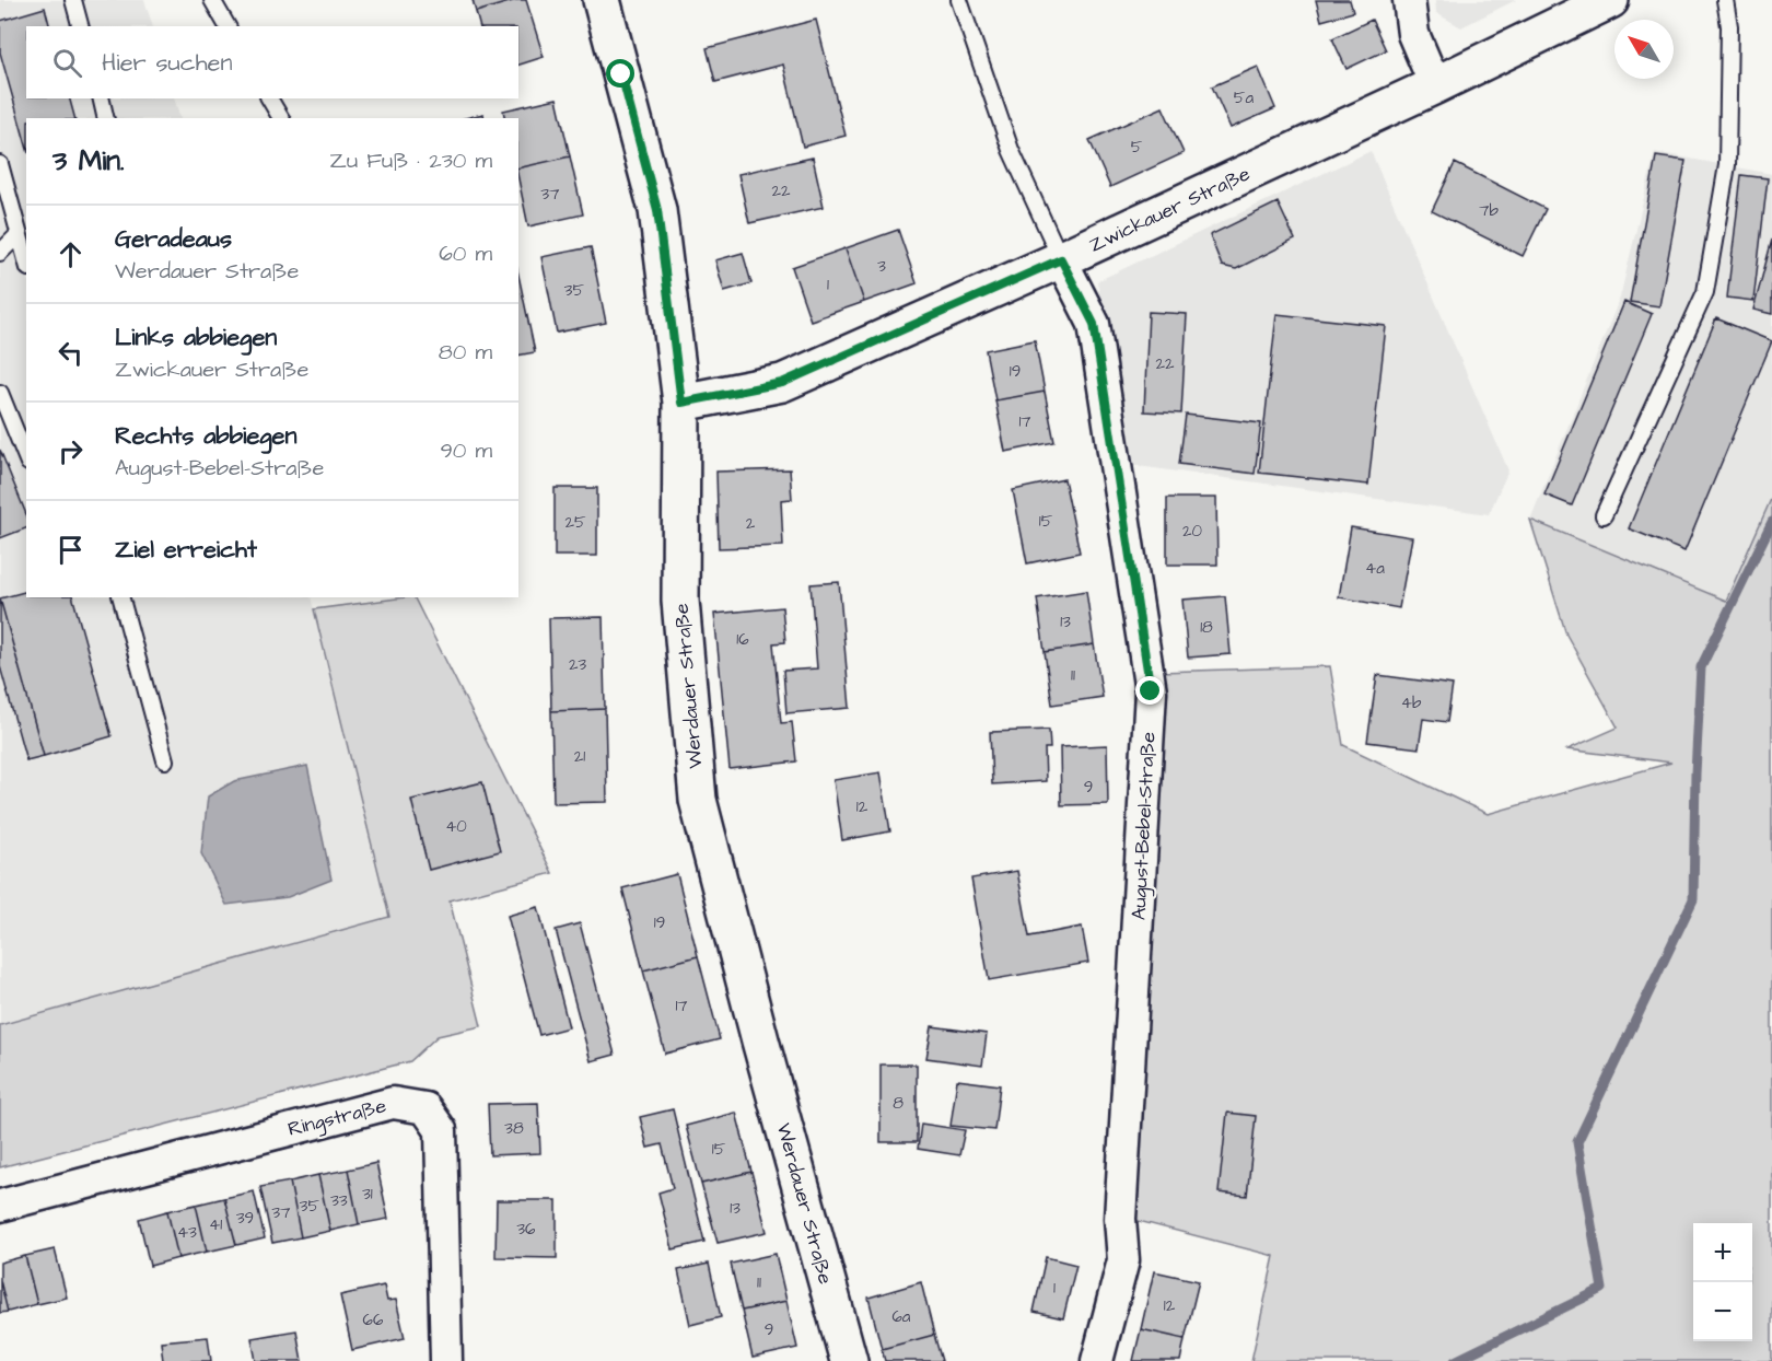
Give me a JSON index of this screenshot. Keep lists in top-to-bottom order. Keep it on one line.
{"streets":{"main road":["Zwickauer Straße","Werdauer Straße"],"street":["August-Bebel-Straße","Ringstraße"]},"crossings":[["Zwickauer Straße","Werdauer Straße"],["Zwickauer Straße","August-Bebel-Straße"]],"house_numbers":["5a","5","22","37","7b","3","1","35","22","19","17","15","25","2","20","4a","13","18","16","23","11","4b","21","9","12","40","19","17","8","38","15","31","33","35","13","37","39","41","36","43","11","1","12","6a","66","9"],"north":"top left","page":{"search":"Hier suchen","heading":["3 Min.","Zu Fuß · 230 m"],"list":[["Geradeaus","Werdauer Straße","60 m"],["Links abbiegen","Zwickauer Straße","80 m"],["Rechts abbiegen","August-Bebel-Straße","90 m"],"Ziel erreicht"],"map_buttons":["+","−"]}}
